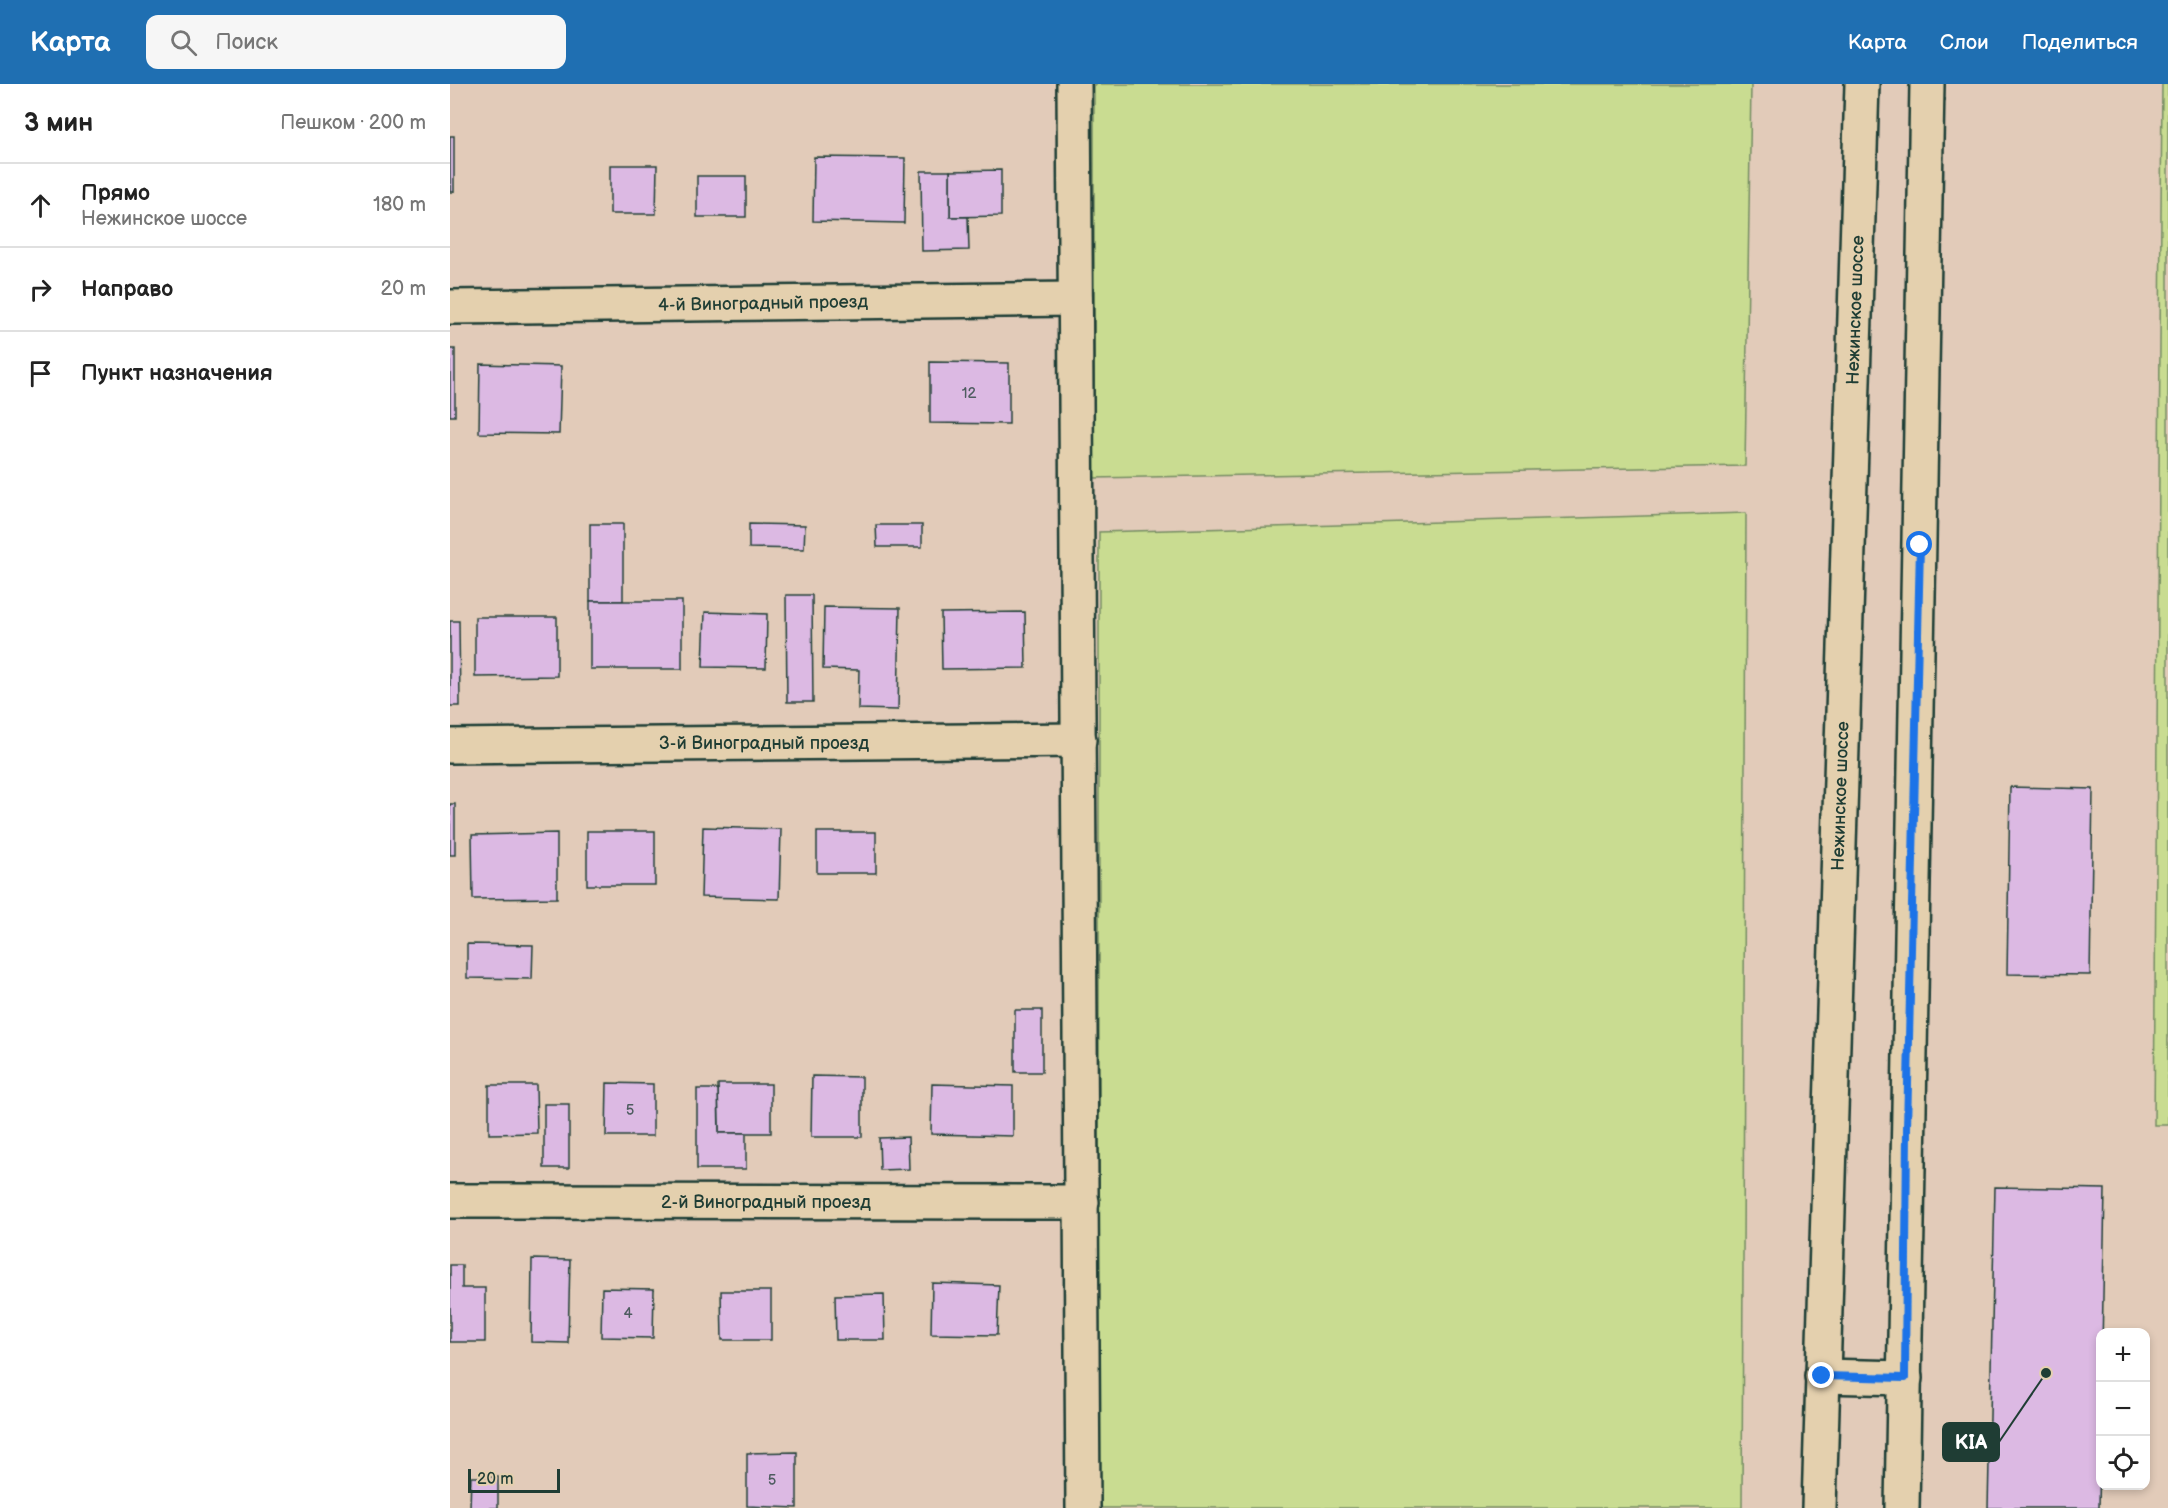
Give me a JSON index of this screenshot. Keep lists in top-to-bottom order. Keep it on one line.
{"streets":{"street":["4-й Виноградный проезд","Нежинское шоссе","3-й Виноградный проезд","2-й Виноградный проезд"]},"places":["KIA"],"house_numbers":["12","5","4","5"],"scale_bar":"20 m","page":{"header":"Карта","search":"Поиск","nav":["Карта","Слои","Поделиться"],"heading":["3 мин","Пешком · 200 m"],"list":[["Прямо","Нежинское шоссе","180 m"],["Направо","20 m"],"Пункт назначения"],"map_buttons":["+","−"],"scale":"20 m"}}
